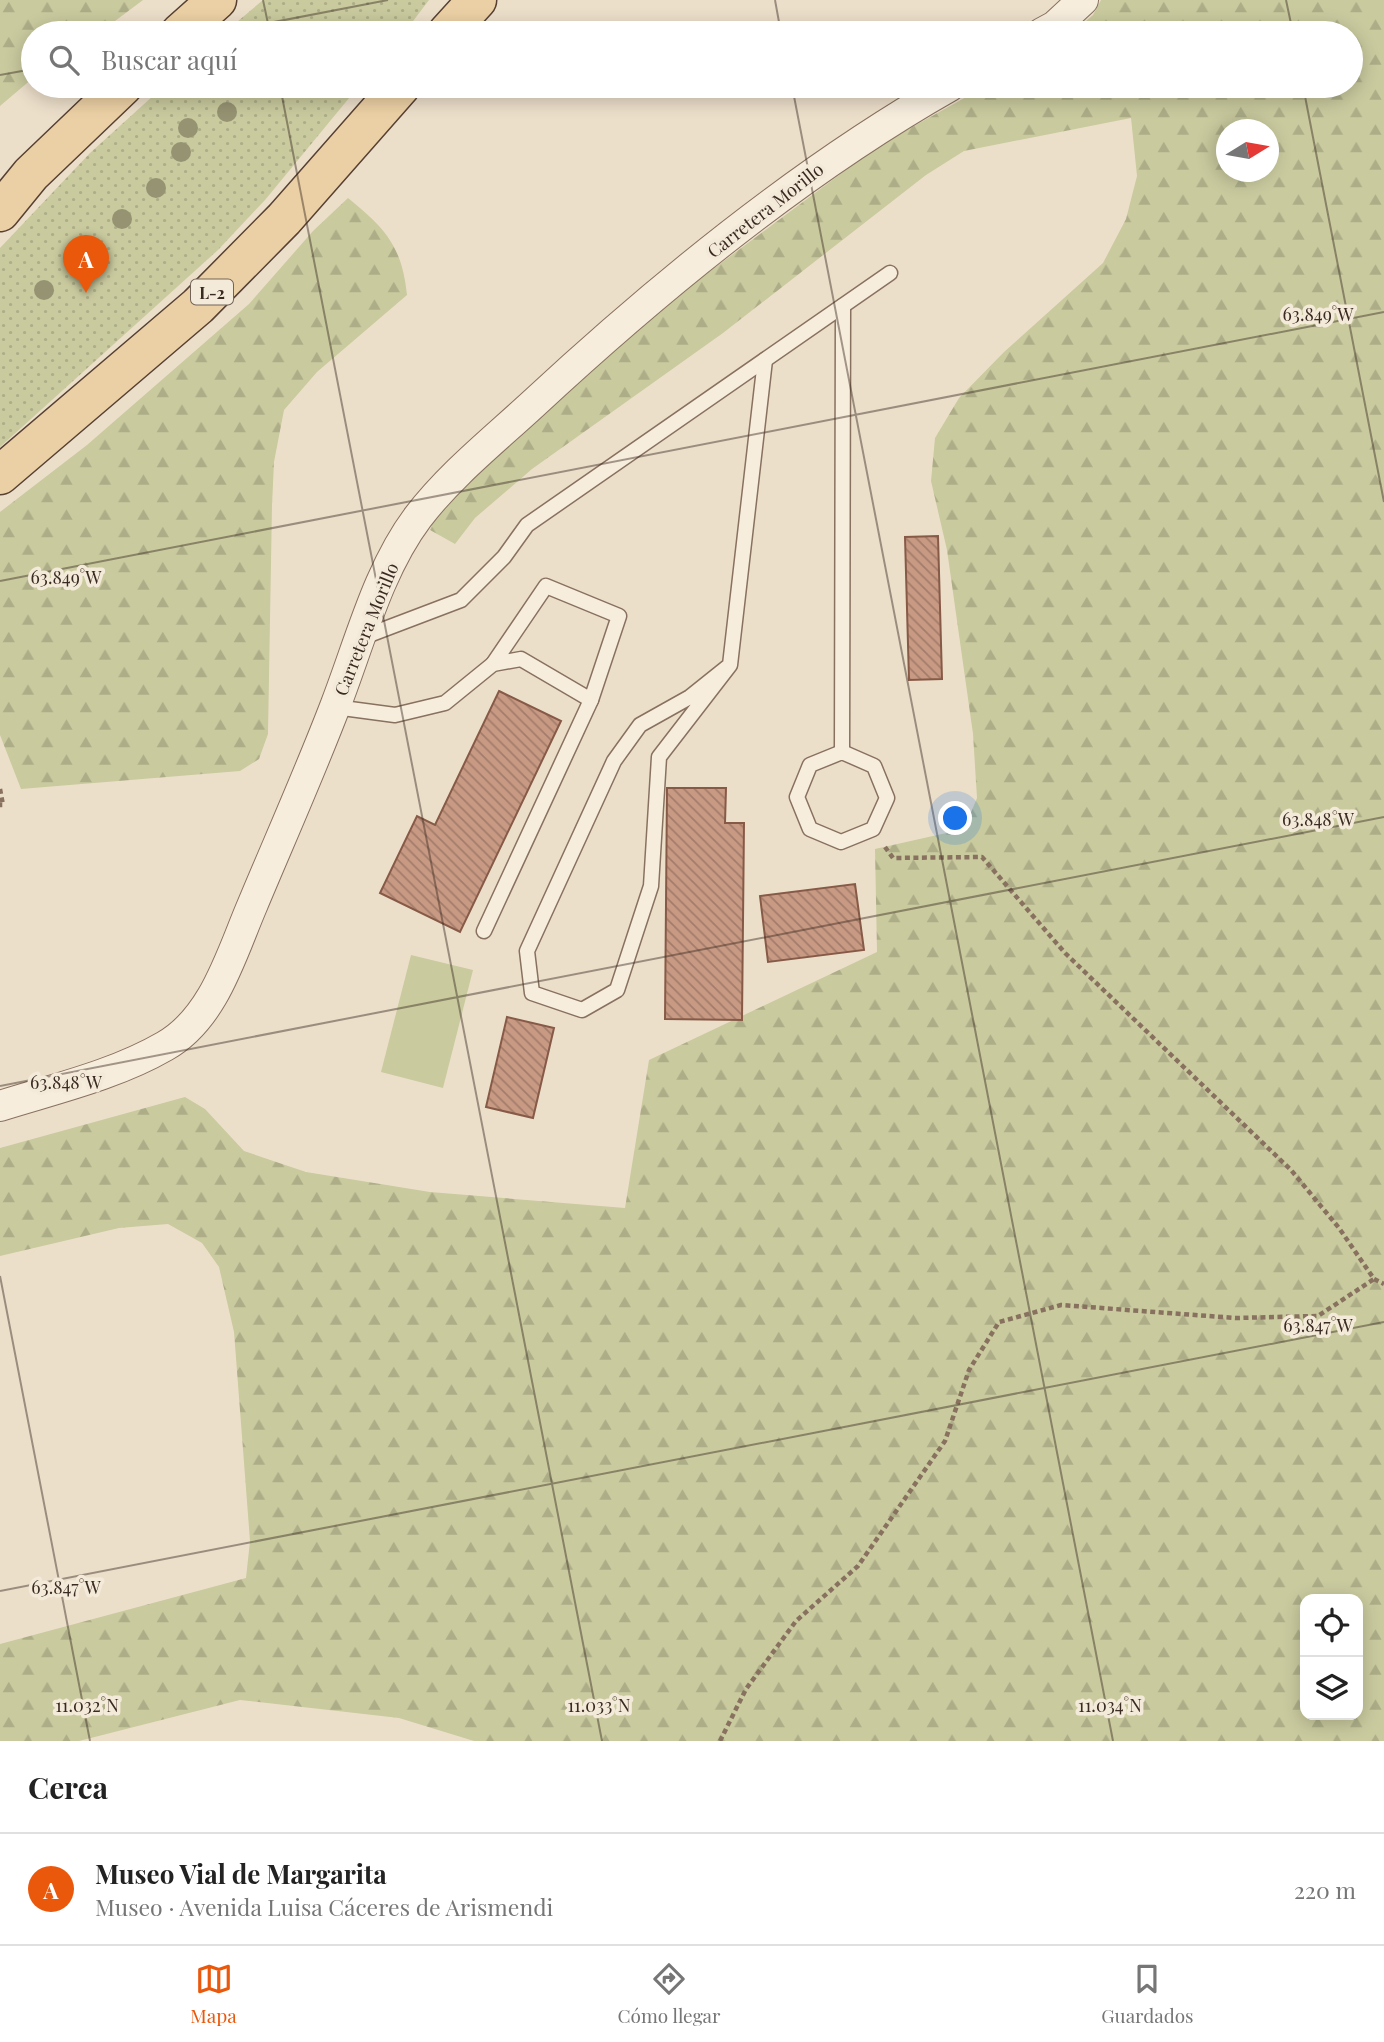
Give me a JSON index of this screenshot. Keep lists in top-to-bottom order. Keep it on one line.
{"streets":{"main road":["L-2"],"street":["Carretera Morillo"]},"north":"right","page":{"search":"Buscar aquí","pins":"A","heading":"Cerca","list":[{"mark":"A","name":"Museo Vial de Margarita","note":"Museo · Avenida Luisa Cáceres de Arismendi","value":"220 m"}],"nav":["Mapa","Cómo llegar","Guardados"]},"coordinates":["63.849°W","63.848°W","63.847°W","11.032°N","11.033°N","11.034°N"]}
